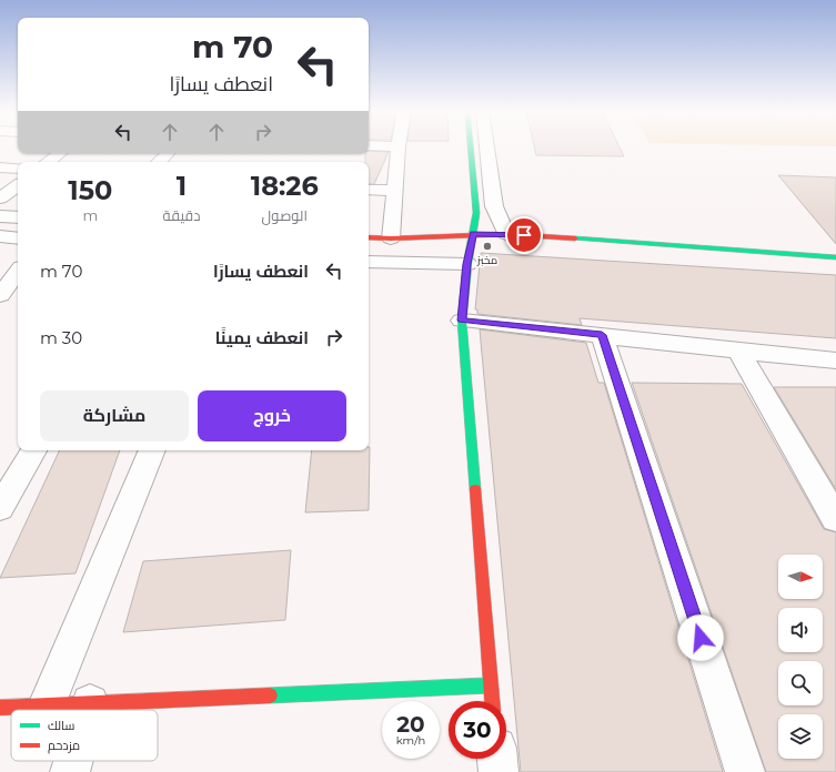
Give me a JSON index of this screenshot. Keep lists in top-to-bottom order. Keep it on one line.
{"places":["مخبز"],"legend":["سالك","مزدحم"],"north":"right","page":{"turn":["70 m","انعطف يسارًا"],"eta":["18:26","الوصول","1","دقيقة","150","m"],"list":[{"name":"انعطف يسارًا","value":"70 m"},{"name":"انعطف يمينًا","value":"30 m"}],"buttons":["خروج","مشاركة"],"speed":"20 km/h","limit":"30"}}
